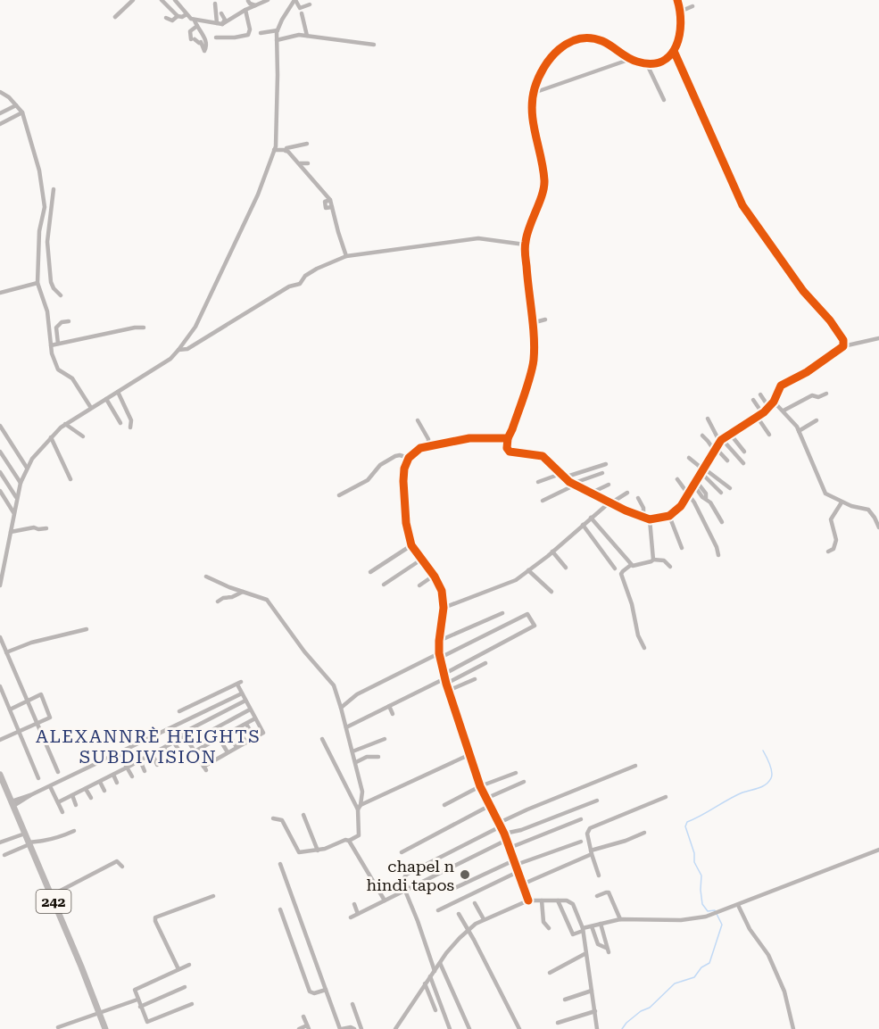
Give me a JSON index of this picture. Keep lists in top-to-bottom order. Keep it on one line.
{"streets":{"main road":["242"]},"districts":["ALEXANNRÈ HEIGHTS SUBDIVISION"],"places":["chapel n hindi tapos"]}
